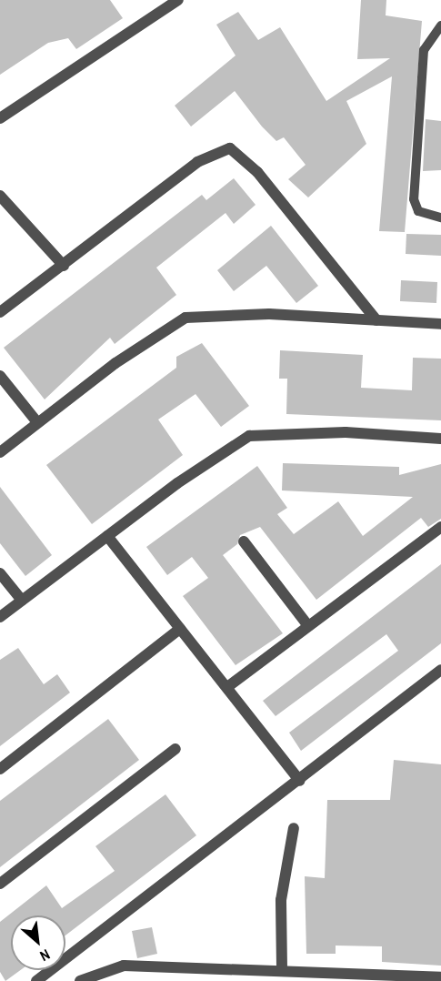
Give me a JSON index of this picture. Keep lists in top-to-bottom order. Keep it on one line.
{"north":"bottom right"}
